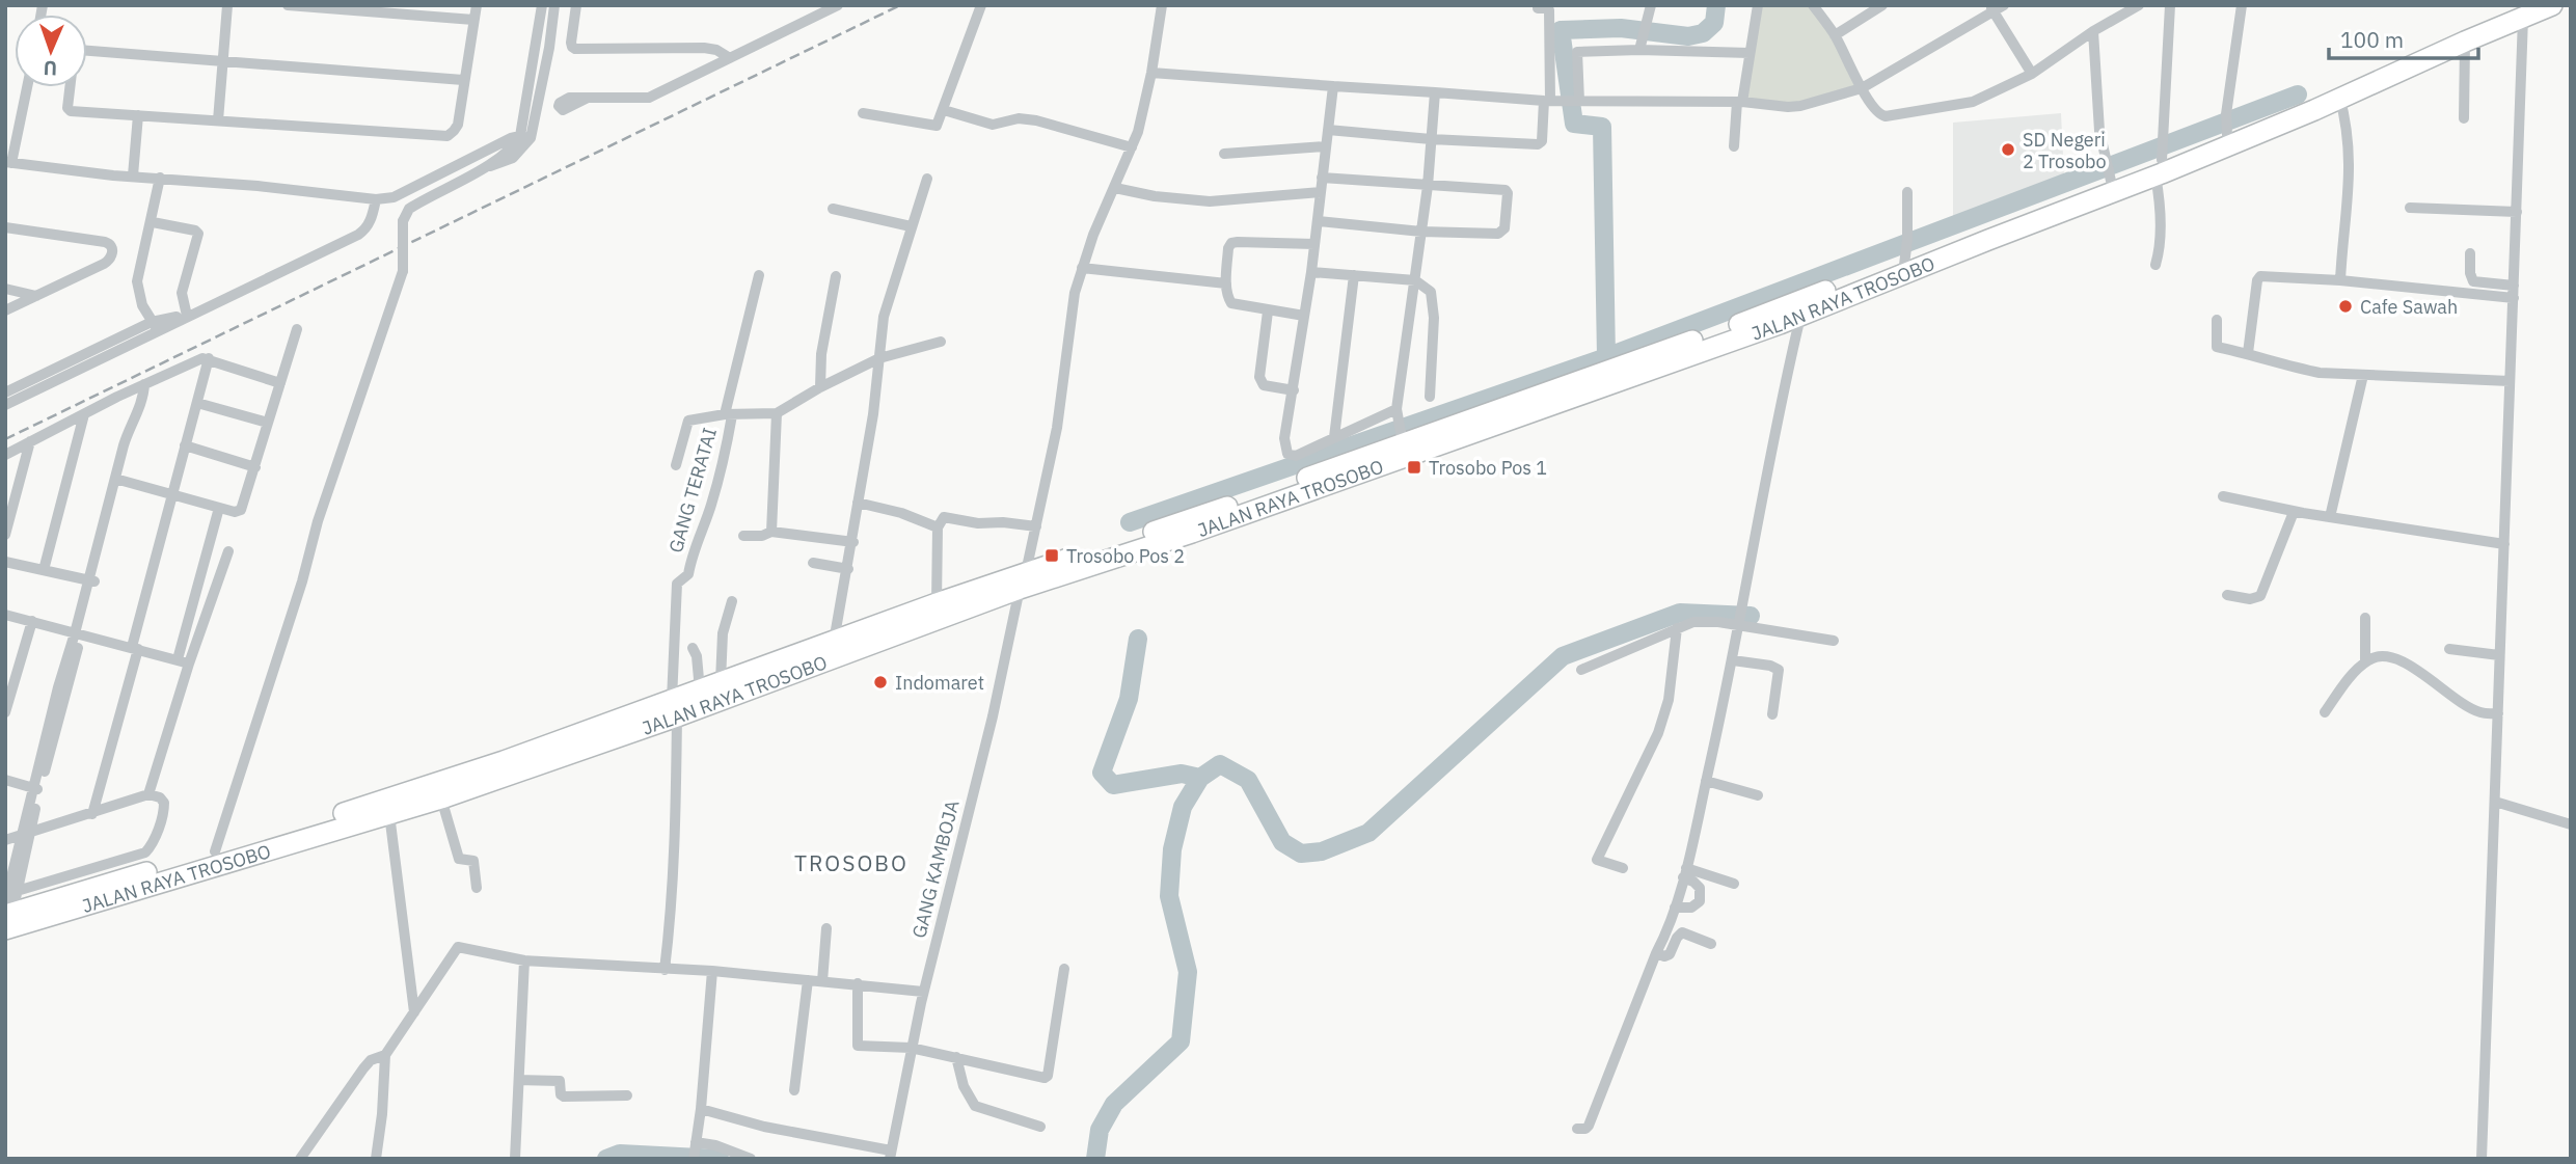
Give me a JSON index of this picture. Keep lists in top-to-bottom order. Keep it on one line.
{"streets":{"highway":["JALAN RAYA TROSOBO"],"street":["GANG TERATAI","GANG KAMBOJA"]},"crossings":[["JALAN RAYA TROSOBO","GANG TERATAI"],["JALAN RAYA TROSOBO","GANG KAMBOJA"]],"districts":["TROSOBO"],"places":{"other":["SD Negeri 2 Trosobo","Cafe Sawah","Indomaret"],"transit":["Trosobo Pos 1","Trosobo Pos 2"]},"scale_bar":"100 m","north":"bottom"}
